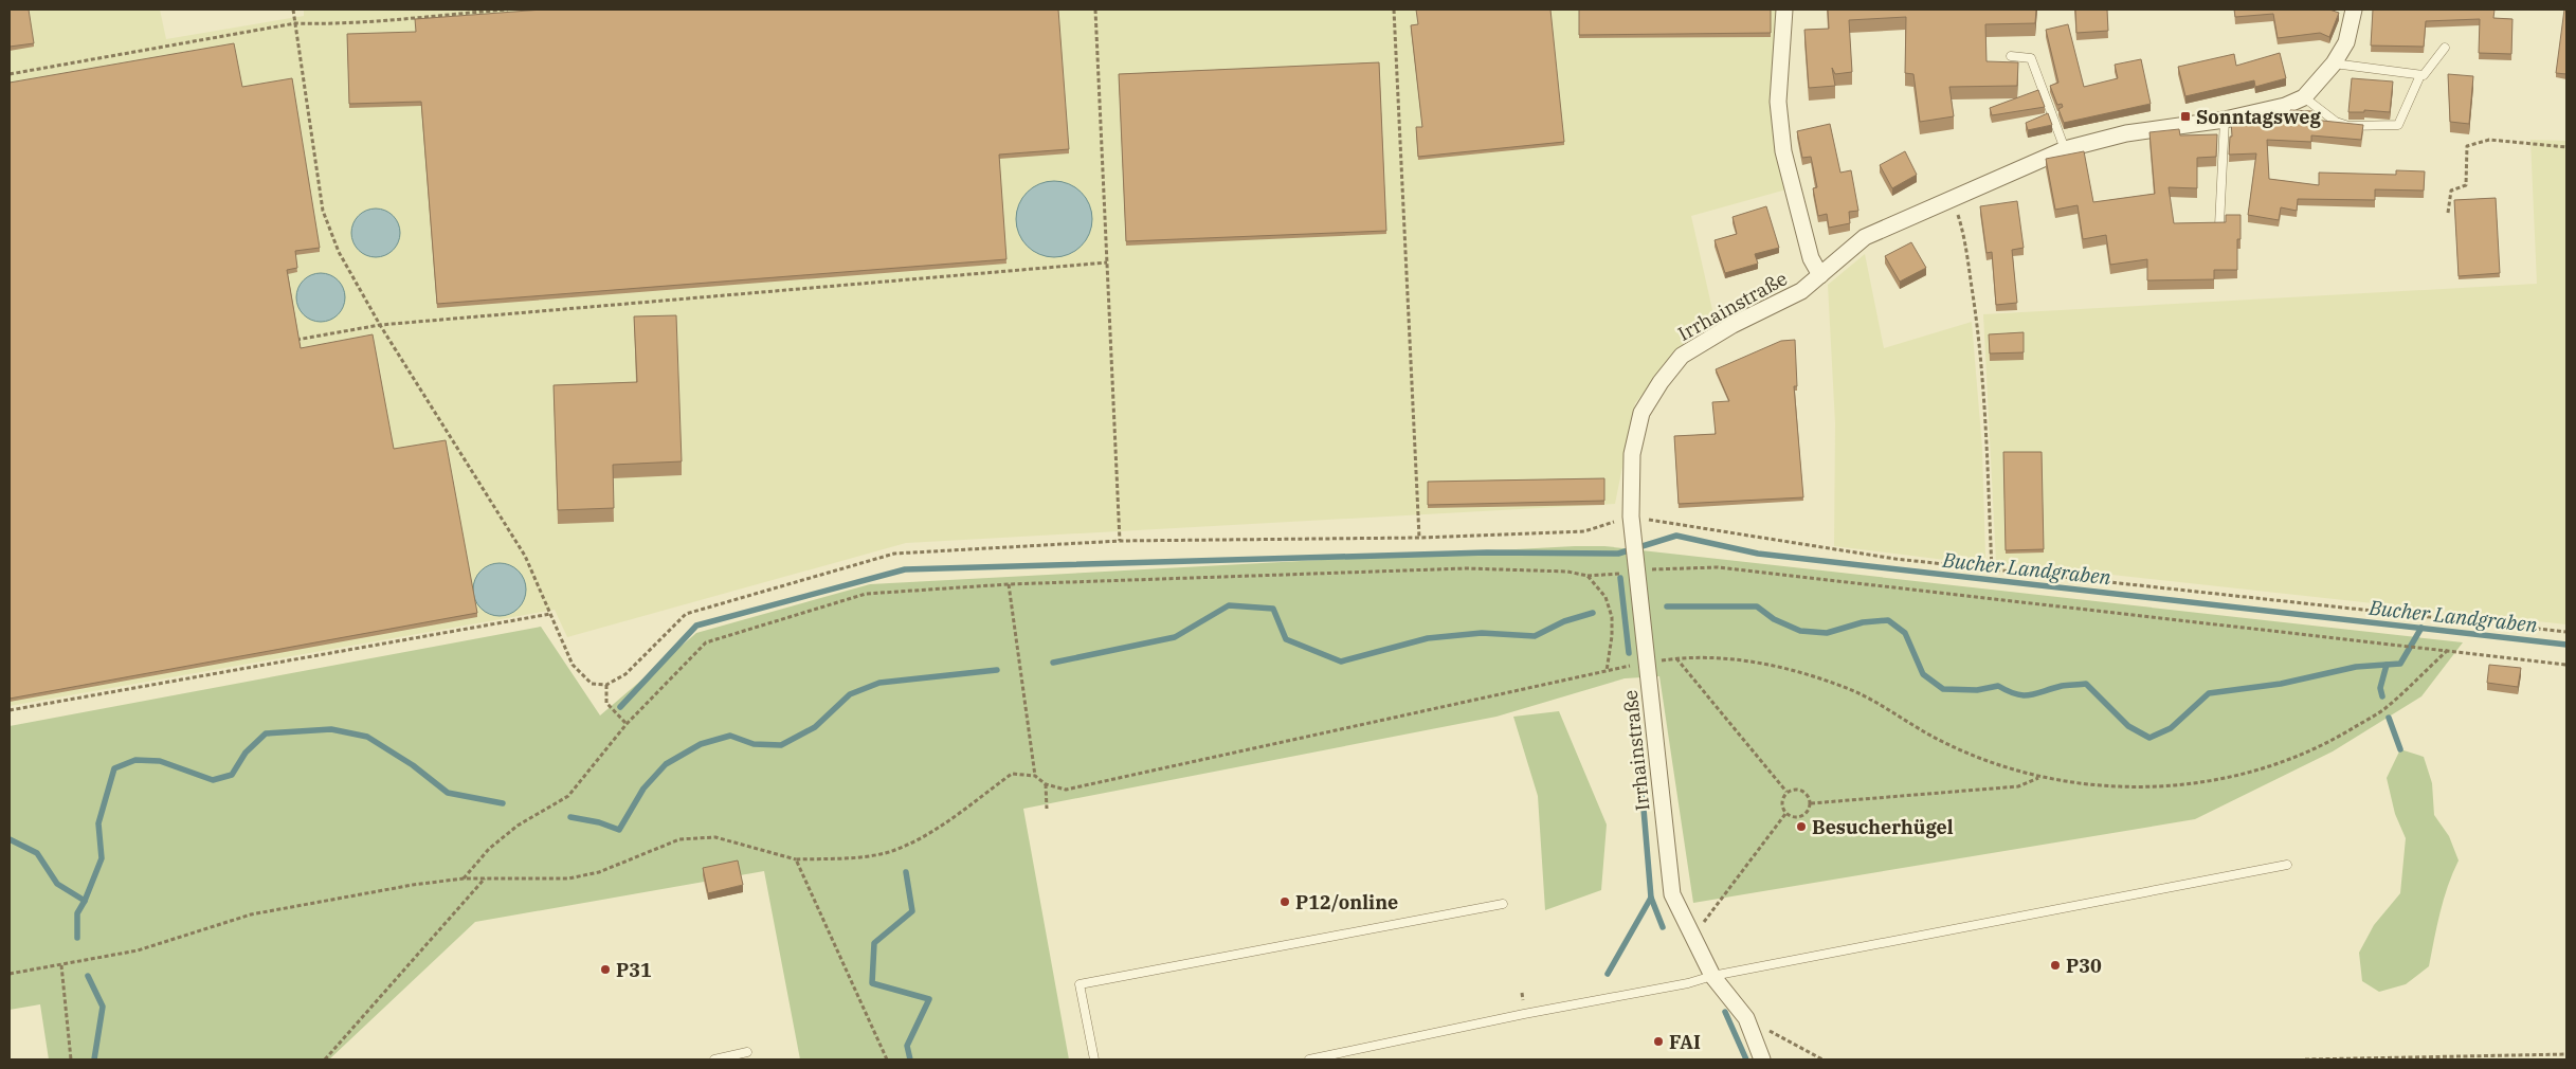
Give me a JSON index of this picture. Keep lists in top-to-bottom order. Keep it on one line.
{"streets":{"street":["Irrhainstraße"]},"water":["Bucher Landgraben"],"places":{"transit":["Sonntagsweg"],"other":["Besucherhügel","P12/online","P30","P31","FAI"]}}
